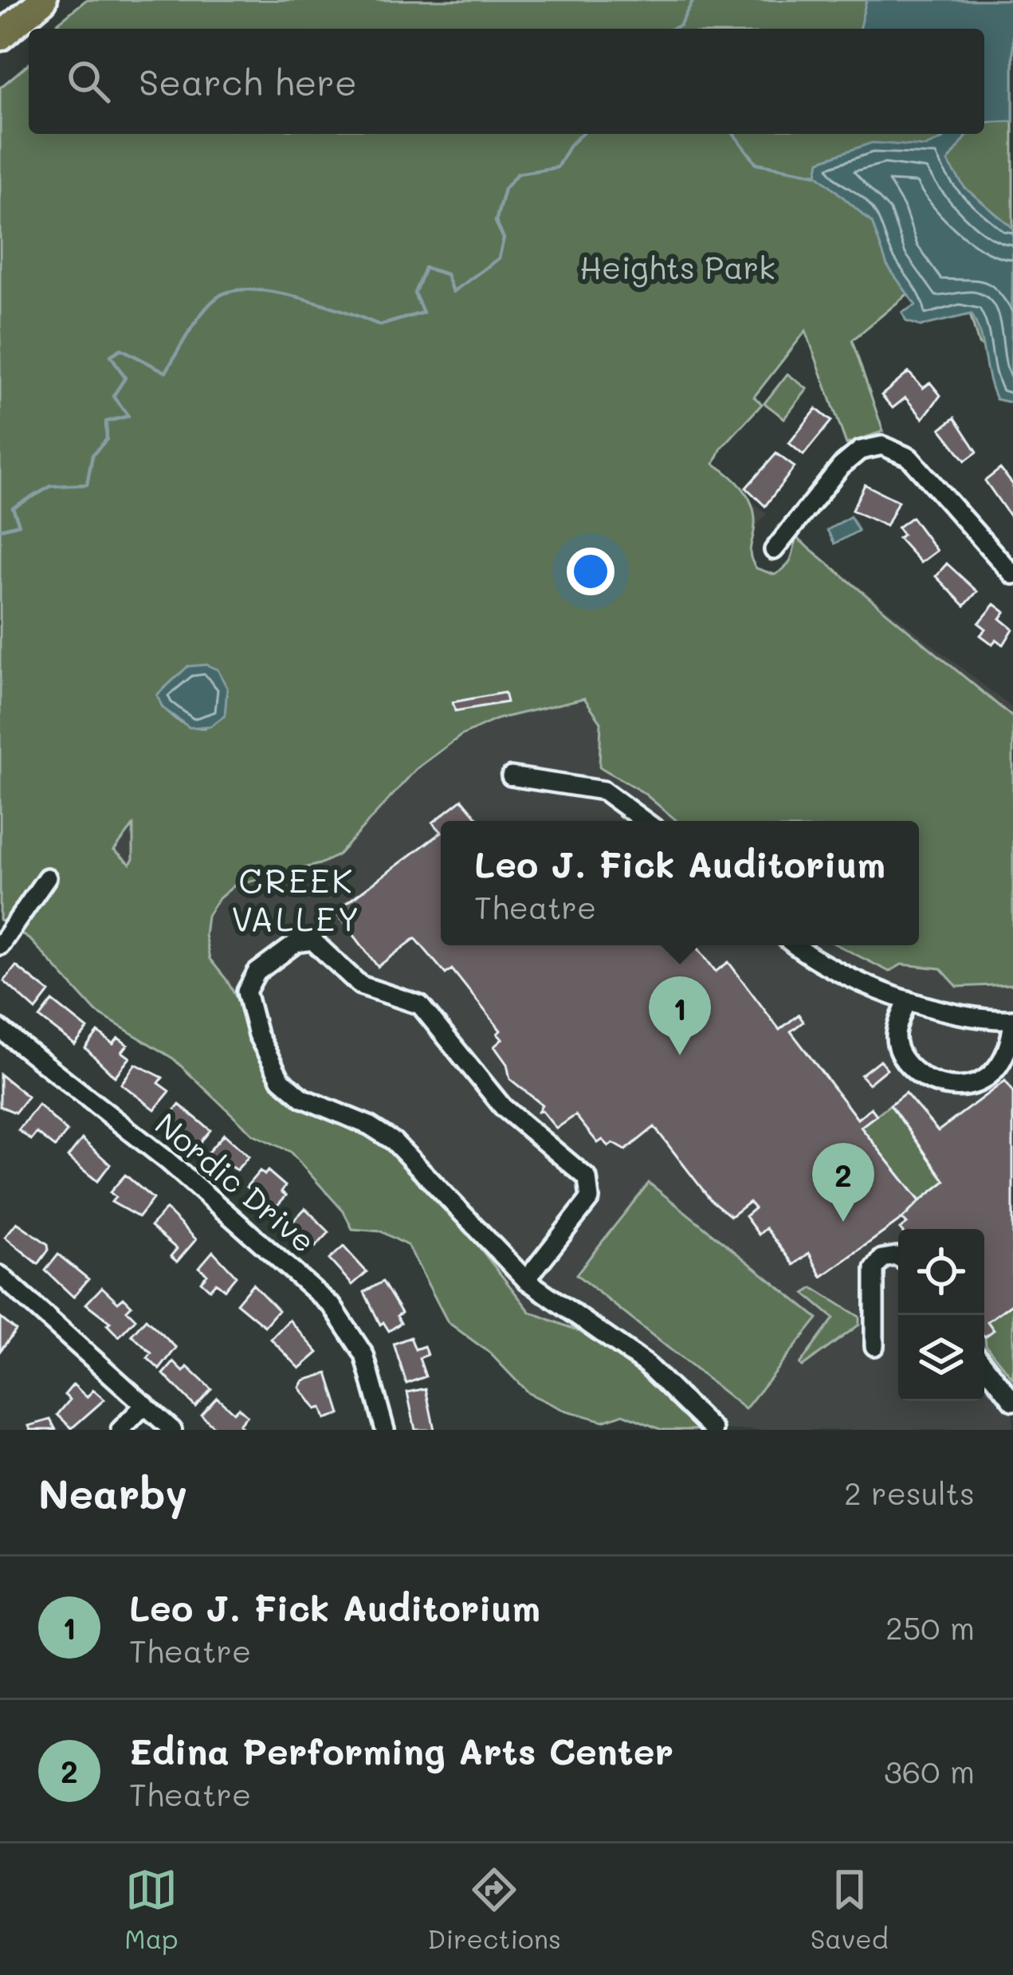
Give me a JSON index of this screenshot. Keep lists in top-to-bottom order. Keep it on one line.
{"streets":{"street":["Nordic Drive"]},"districts":["CREEK VALLEY"],"parks":["Heights Park"],"page":{"search":"Search here","popup":["Leo J. Fick Auditorium","Theatre"],"pins":["1","2"],"heading":["Nearby","2 results"],"list":[{"mark":"1","name":"Leo J. Fick Auditorium","note":"Theatre","value":"250 m"},{"mark":"2","name":"Edina Performing Arts Center","note":"Theatre","value":"360 m"}],"nav":["Map","Directions","Saved"]}}
